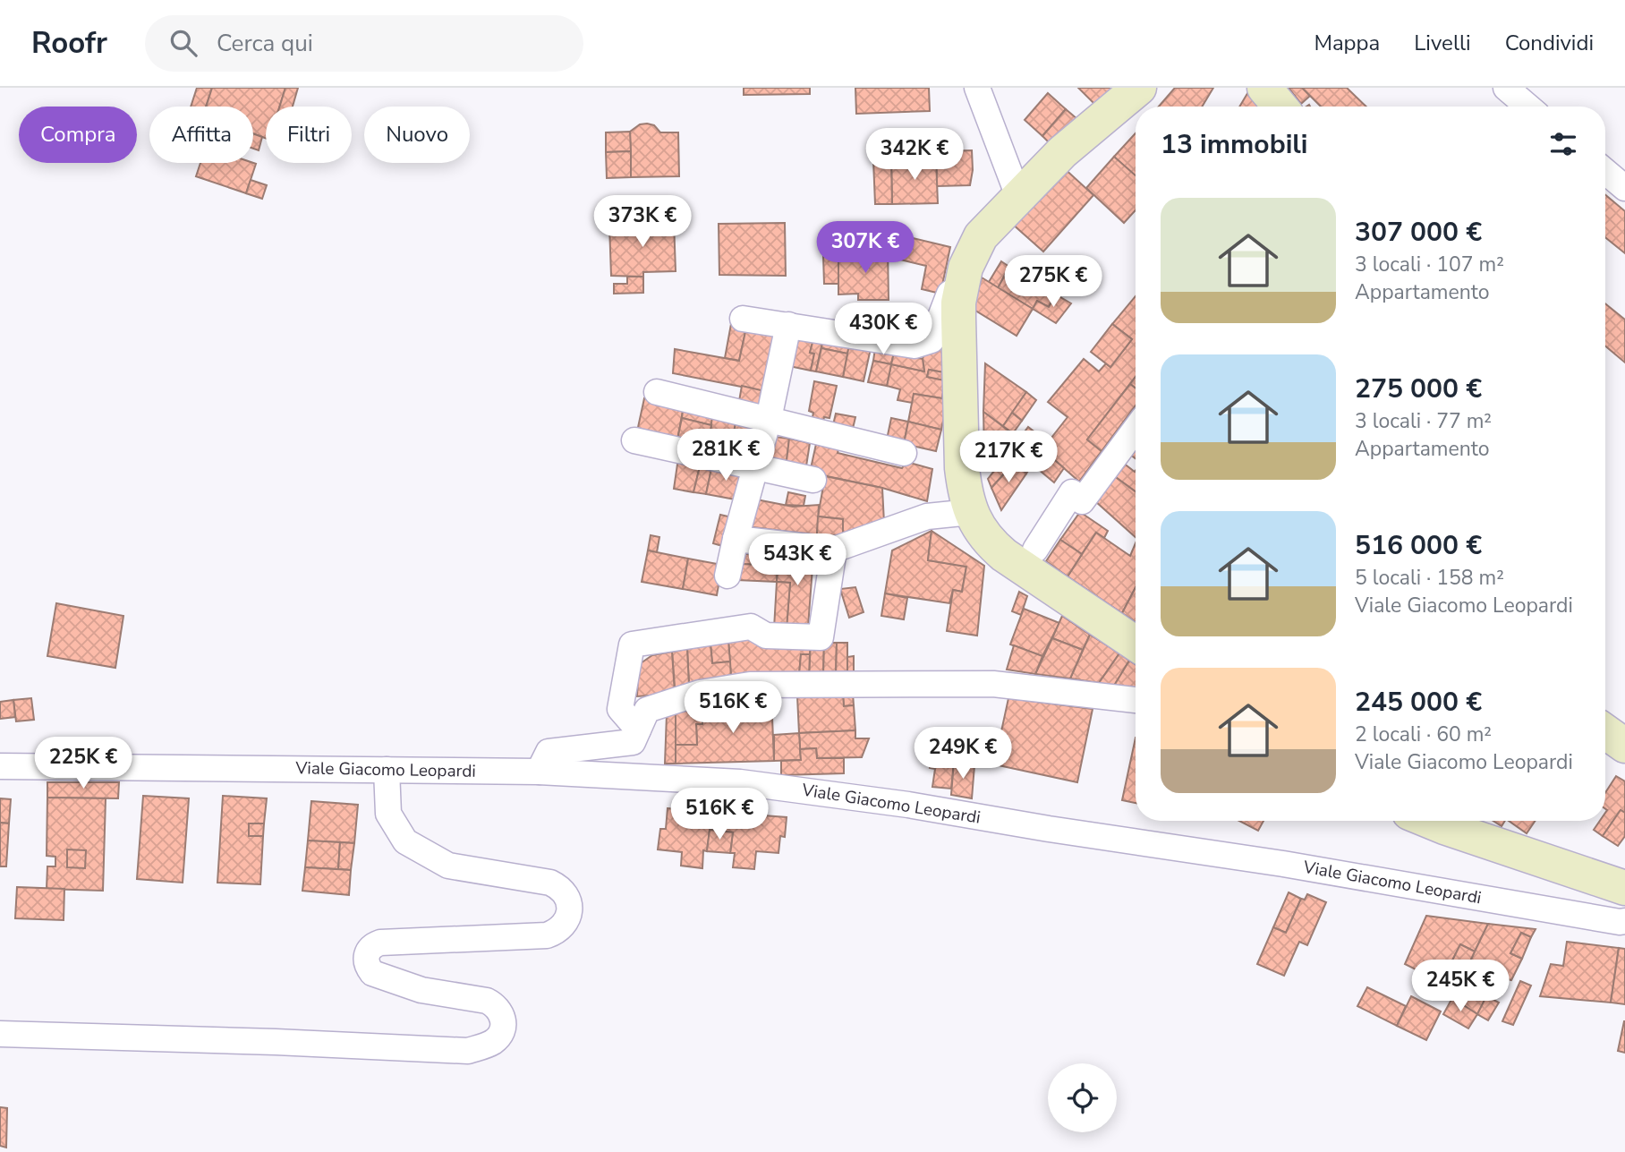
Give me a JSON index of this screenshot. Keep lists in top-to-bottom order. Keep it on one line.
{"streets":{"street":["Viale Giacomo Leopardi"]},"page":{"header":"Roofr","search":"Cerca qui","nav":["Mappa","Livelli","Condividi"],"chip":["Compra","Affitta","Filtri","Nuovo"],"heading":"13 immobili","price":["342K €","373K €","307K €","275K €","430K €","281K €","217K €","543K €","516K €","249K €","225K €","516K €","245K €"],"list":[{"name":"307 000 €","note":"3 locali · 107 m² · Appartamento"},{"name":"275 000 €","note":"3 locali · 77 m² · Appartamento"},{"name":"516 000 €","note":"5 locali · 158 m² · Viale Giacomo Leopardi"},{"name":"245 000 €","note":"2 locali · 60 m² · Viale Giacomo Leopardi"}]}}
